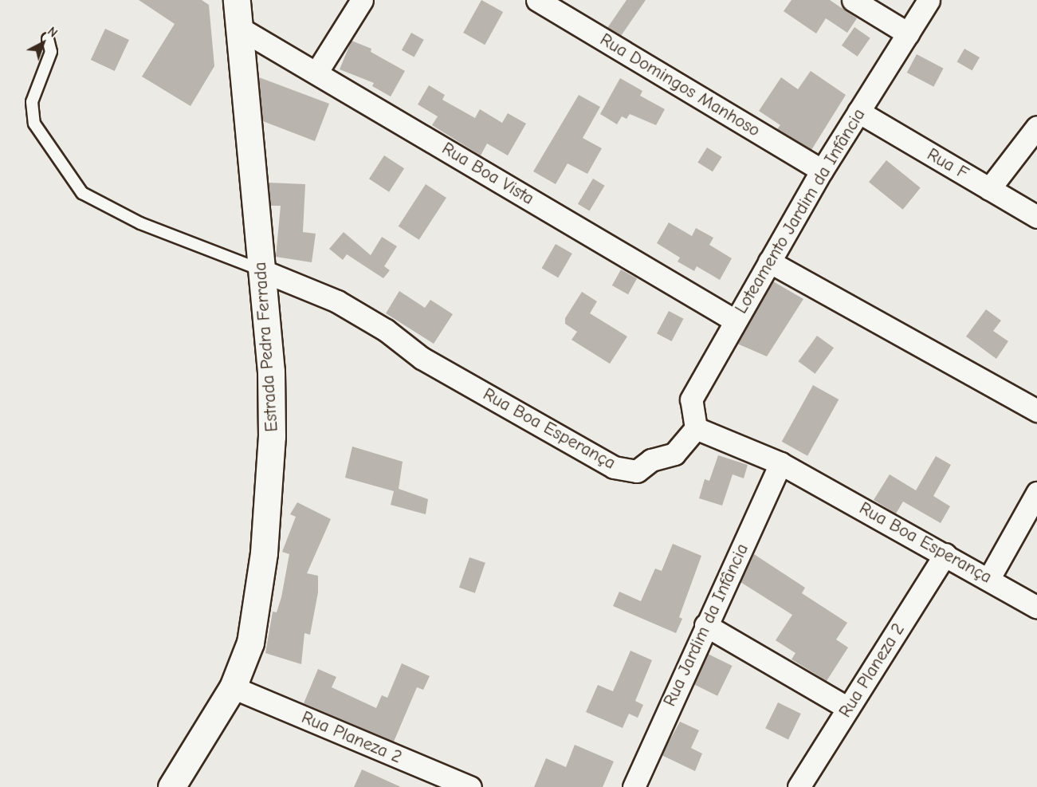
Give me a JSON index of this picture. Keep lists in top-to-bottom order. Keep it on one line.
{"streets":{"street":["Rua Domingos Manhoso","Rua F","Rua Boa Vista","Loteamento Jardim da Infância","Estrada Pedra Ferrada","Rua Boa Esperança","Rua Jardim da Infância","Rua Planeza 2"]},"crossings":[["Rua Domingos Manhoso","Loteamento Jardim da Infância"],["Rua F","Loteamento Jardim da Infância"],["Rua Boa Vista","Loteamento Jardim da Infância"],["Rua Boa Vista","Estrada Pedra Ferrada"],["Loteamento Jardim da Infância","Rua Boa Esperança"],["Estrada Pedra Ferrada","Rua Boa Esperança"],["Estrada Pedra Ferrada","Rua Planeza 2"],["Rua Boa Esperança","Rua Jardim da Infância"],["Rua Boa Esperança","Rua Planeza 2"]],"north":"top right"}
